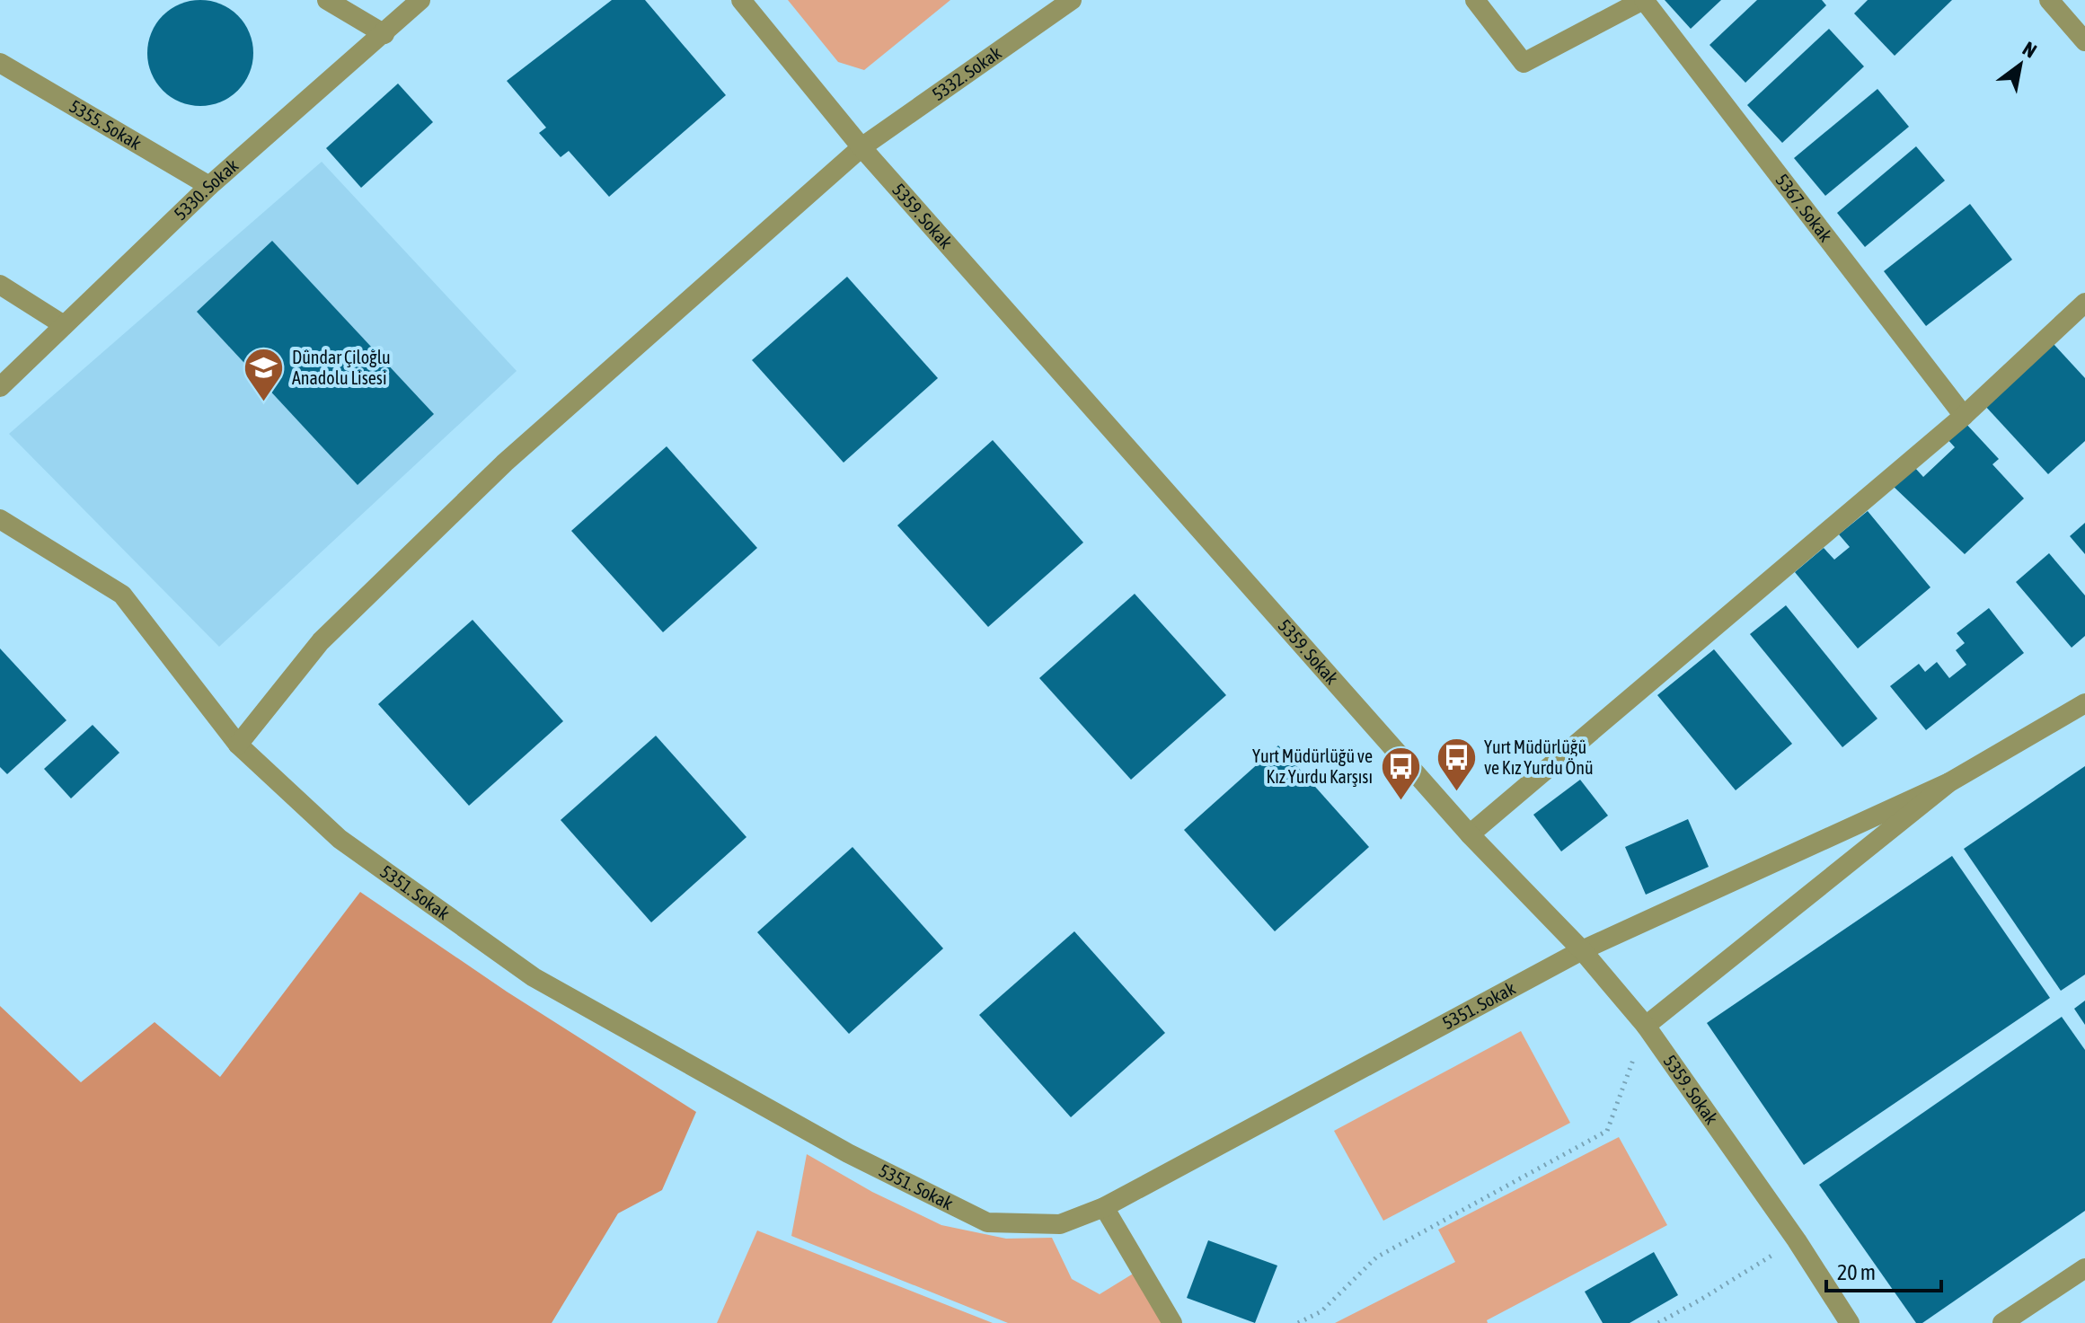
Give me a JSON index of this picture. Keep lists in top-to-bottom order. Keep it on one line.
{"streets":{"street":["5332. Sokak","5355. Sokak","5330. Sokak","5367. Sokak","5359. Sokak","5351. Sokak"]},"crossings":[["5332. Sokak","5359. Sokak"],["5332. Sokak","5351. Sokak"],["5355. Sokak","5330. Sokak"],["5359. Sokak","5351. Sokak"]],"places":{"school or university":["Dündar Çiloğlu Anadolu Lisesi"],"bus stop":["Yurt Müdürlüğü ve Kız Yurdu Önü","Yurt Müdürlüğü ve Kız Yurdu Karşısı"]},"scale_bar":"20 m","north":"top right"}
